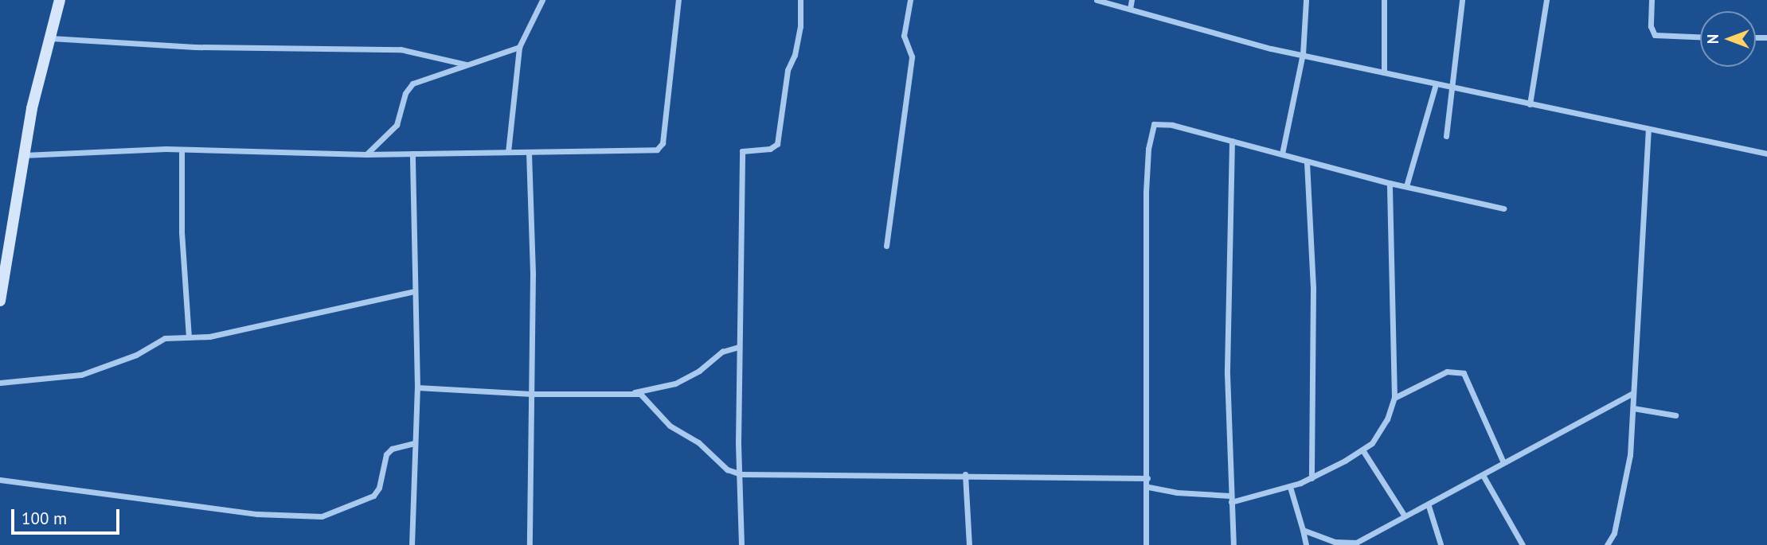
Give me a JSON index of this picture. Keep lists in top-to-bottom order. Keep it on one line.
{"scale_bar":"100 m","north":"left"}
